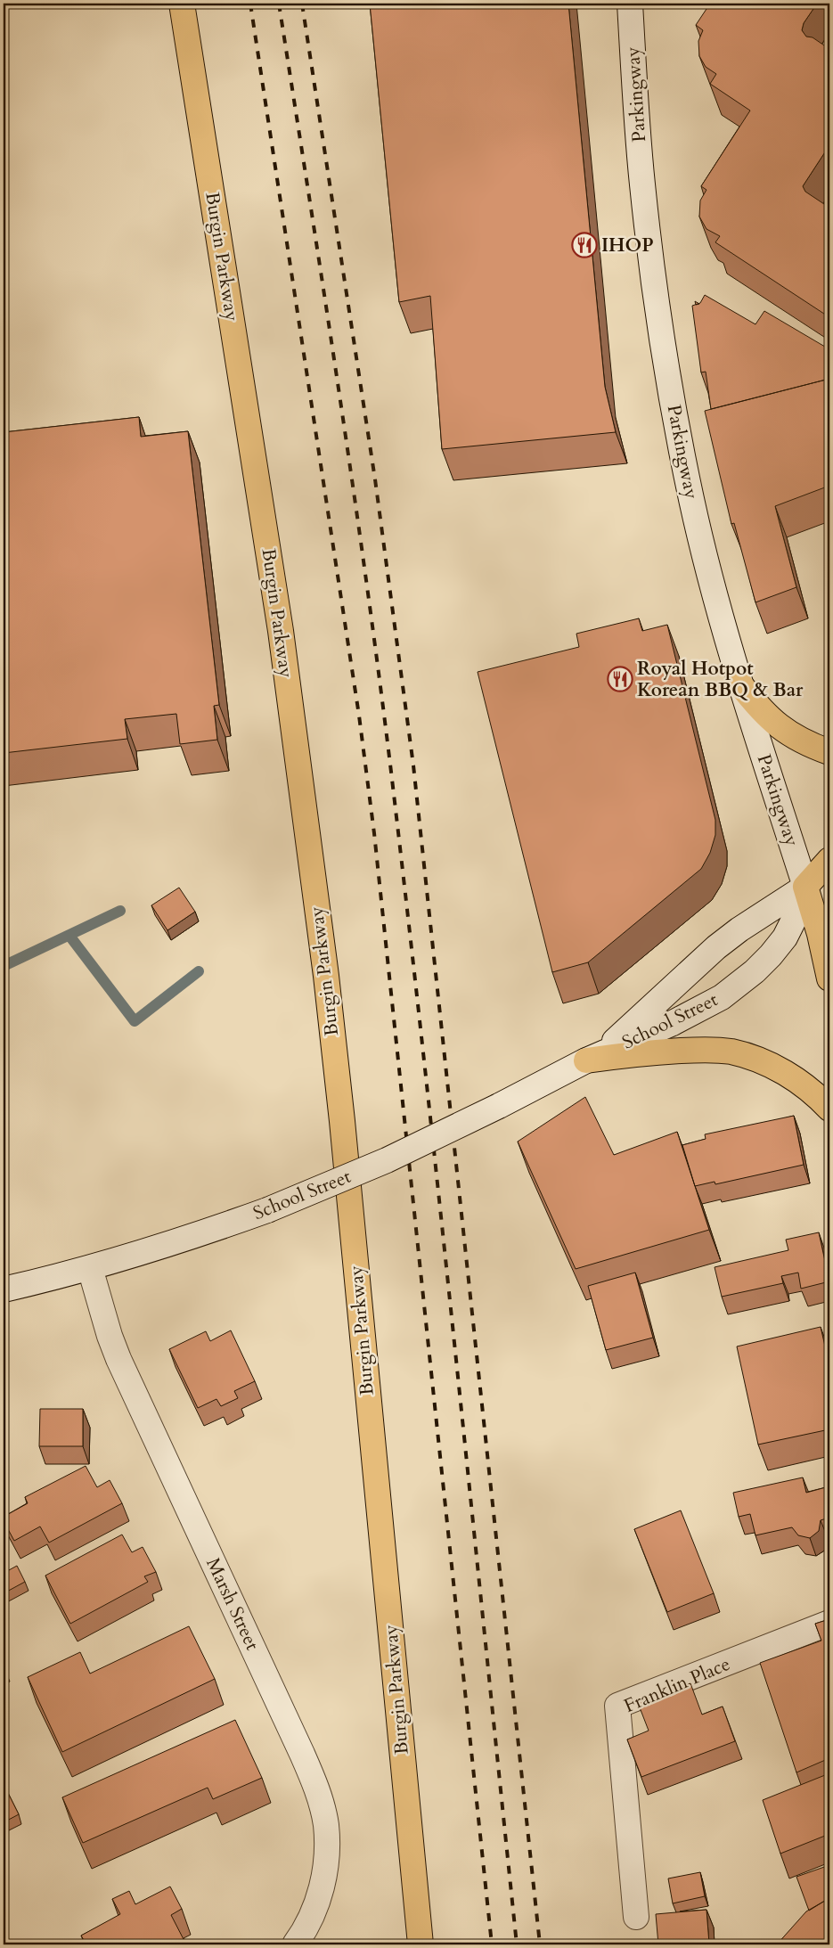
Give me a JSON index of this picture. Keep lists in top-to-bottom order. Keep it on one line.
{"streets":{"main road":["Burgin Parkway","School Street"],"street":["Parkingway","Marsh Street","Franklin Place"]},"crossings":[["Parkingway","School Street"],["School Street","Marsh Street"]],"places":{"restaurant":["IHOP","Royal Hotpot Korean BBQ & Bar"]}}
